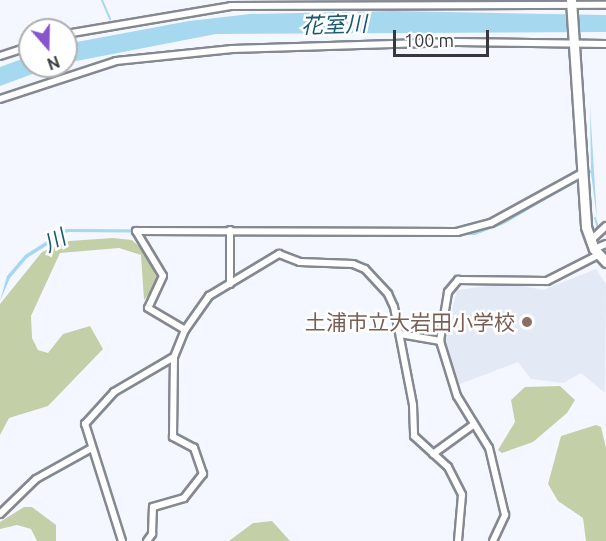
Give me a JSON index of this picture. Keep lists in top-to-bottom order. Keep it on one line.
{"water":["花室川","川"],"places":["土浦市立大岩田小学校"],"scale_bar":"100 m","north":"bottom"}
